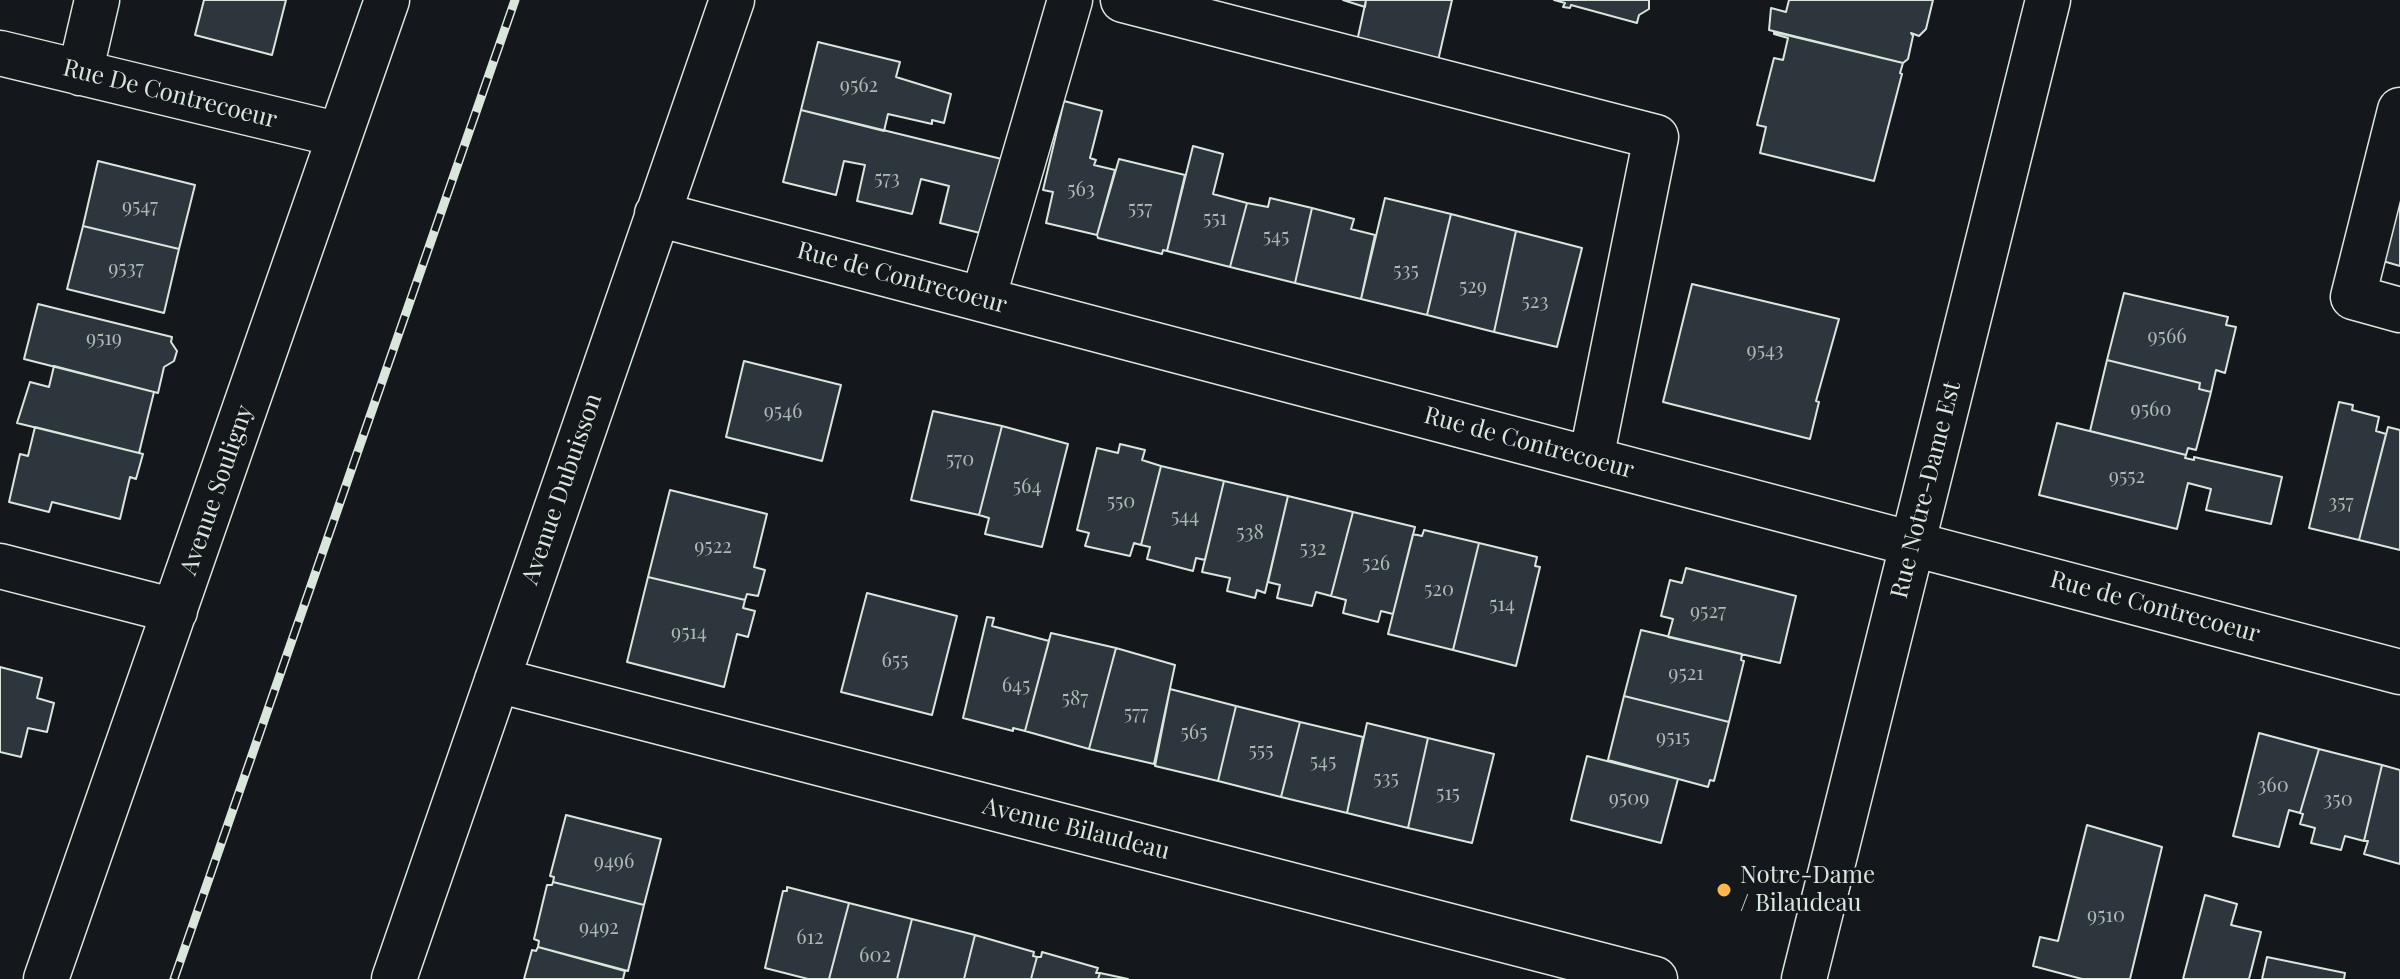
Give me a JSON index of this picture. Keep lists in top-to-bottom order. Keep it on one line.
{"streets":{"street":["Rue De Contrecoeur","Rue de Contrecoeur","Avenue Dubuisson","Avenue Souligny","Rue Notre-Dame Est","Avenue Bilaudeau"]},"crossings":[["Rue De Contrecoeur","Avenue Souligny"],["Rue de Contrecoeur","Avenue Dubuisson"],["Rue de Contrecoeur","Rue Notre-Dame Est"],["Avenue Dubuisson","Avenue Bilaudeau"]],"places":["Notre-Dame / Bilaudeau"],"house_numbers":["9562","573","563","9547","557","551","545","9537","535","529","523","9566","9519","9543","9560","9546","570","9552","564","550","357","544","538","9522","532","526","520","514","9527","9514","655","9521","645","587","577","565","9515","555","545","535","360","515","9509","350","9496","9510","9492","612","602"]}
